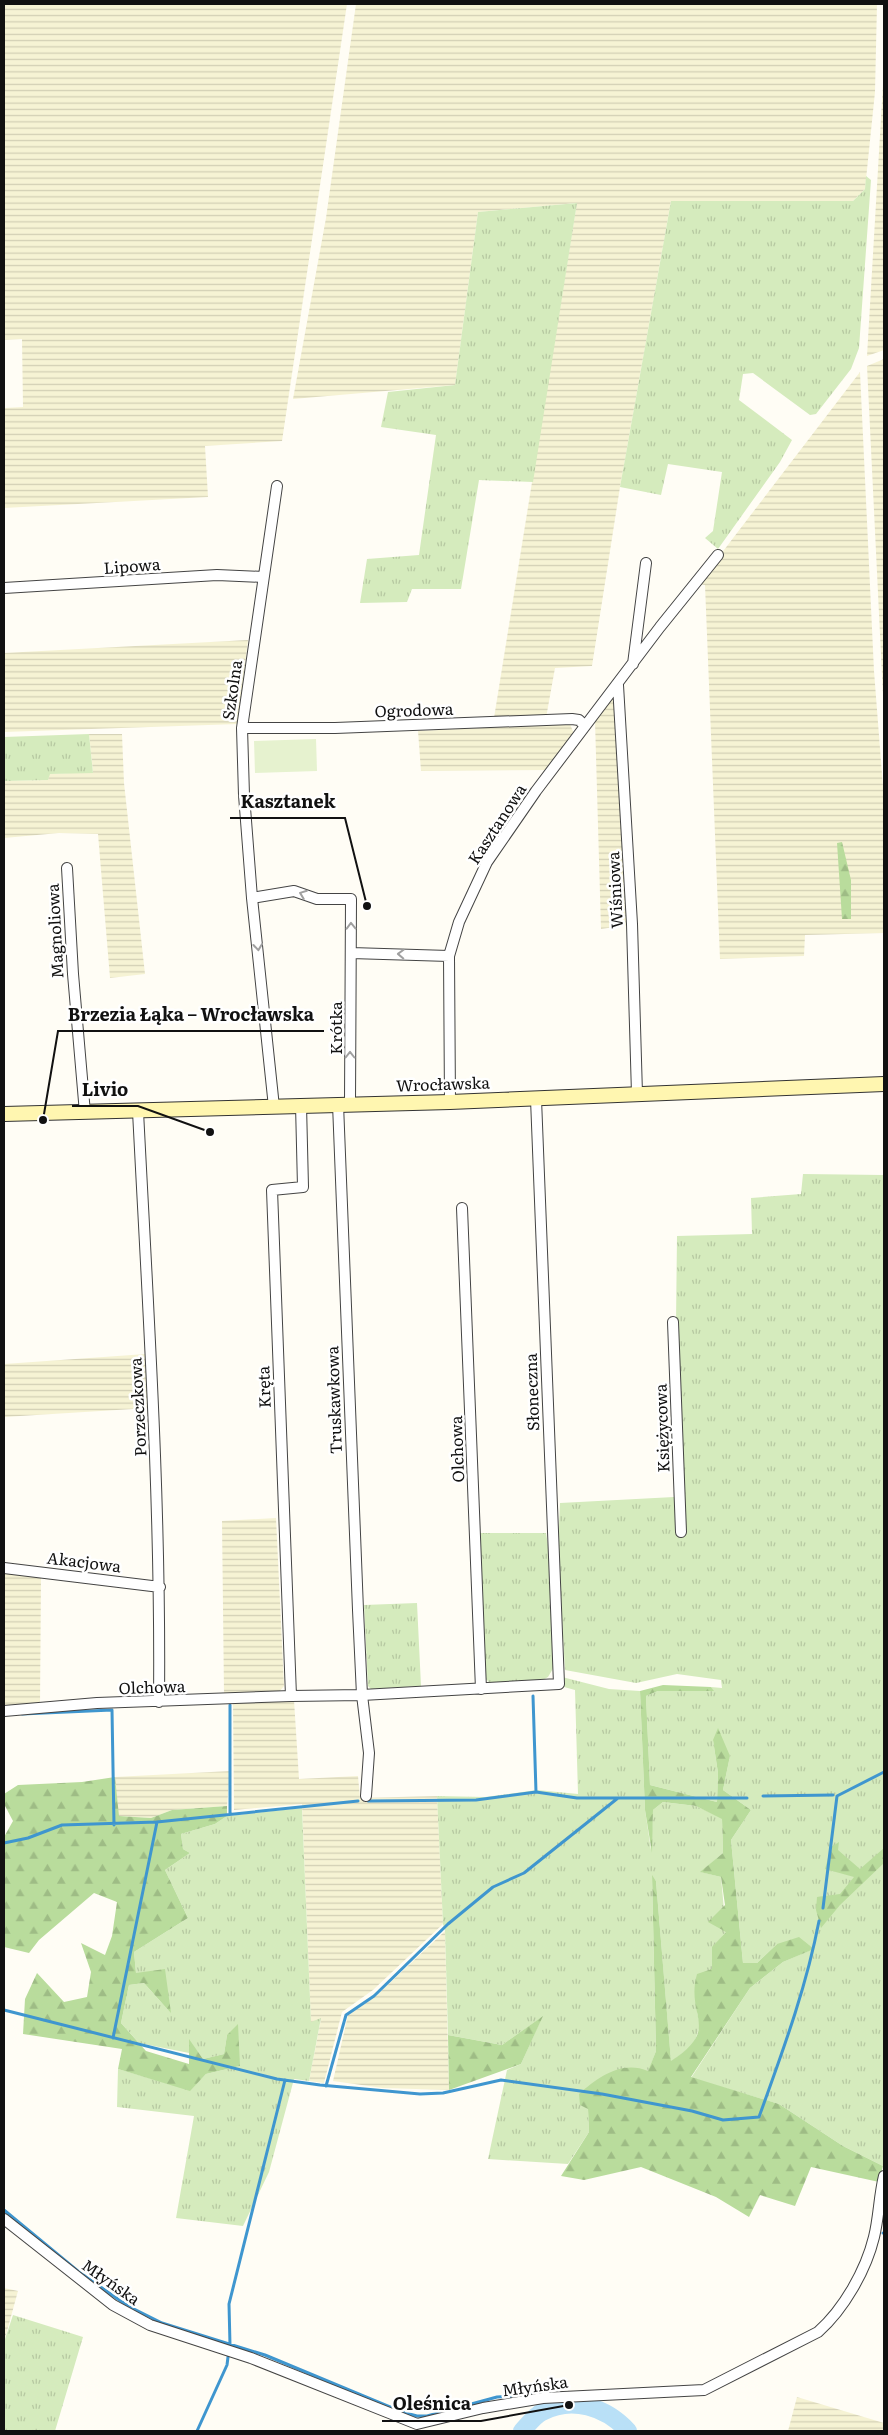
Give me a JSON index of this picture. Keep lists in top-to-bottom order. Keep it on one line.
{"streets":{"street":["Lipowa","Szkolna","Ogrodowa","Kasztanowa","Wiśniowa","Magnoliowa","Krótka","Wrocławska","Kręta","Słoneczna","Truskawkowa","Porzeczkowa","Księżycowa","Olchowa","Akacjowa","Młyńska"]},"crossings":[["Lipowa","Szkolna"],["Szkolna","Ogrodowa"],["Szkolna","Krótka"],["Szkolna","Wrocławska"],["Ogrodowa","Kasztanowa"],["Kasztanowa","Wiśniowa"],["Kasztanowa","Wrocławska"],["Wiśniowa","Wrocławska"],["Magnoliowa","Wrocławska"],["Krótka","Wrocławska"],["Krótka","Truskawkowa"],["Wrocławska","Kręta"],["Wrocławska","Słoneczna"],["Wrocławska","Truskawkowa"],["Wrocławska","Porzeczkowa"],["Kręta","Olchowa"],["Słoneczna","Olchowa"],["Truskawkowa","Olchowa"],["Porzeczkowa","Olchowa"],["Porzeczkowa","Akacjowa"]],"places":["Kasztanek","Brzezia Łąka – Wrocławska","Livio","Oleśnica"]}
